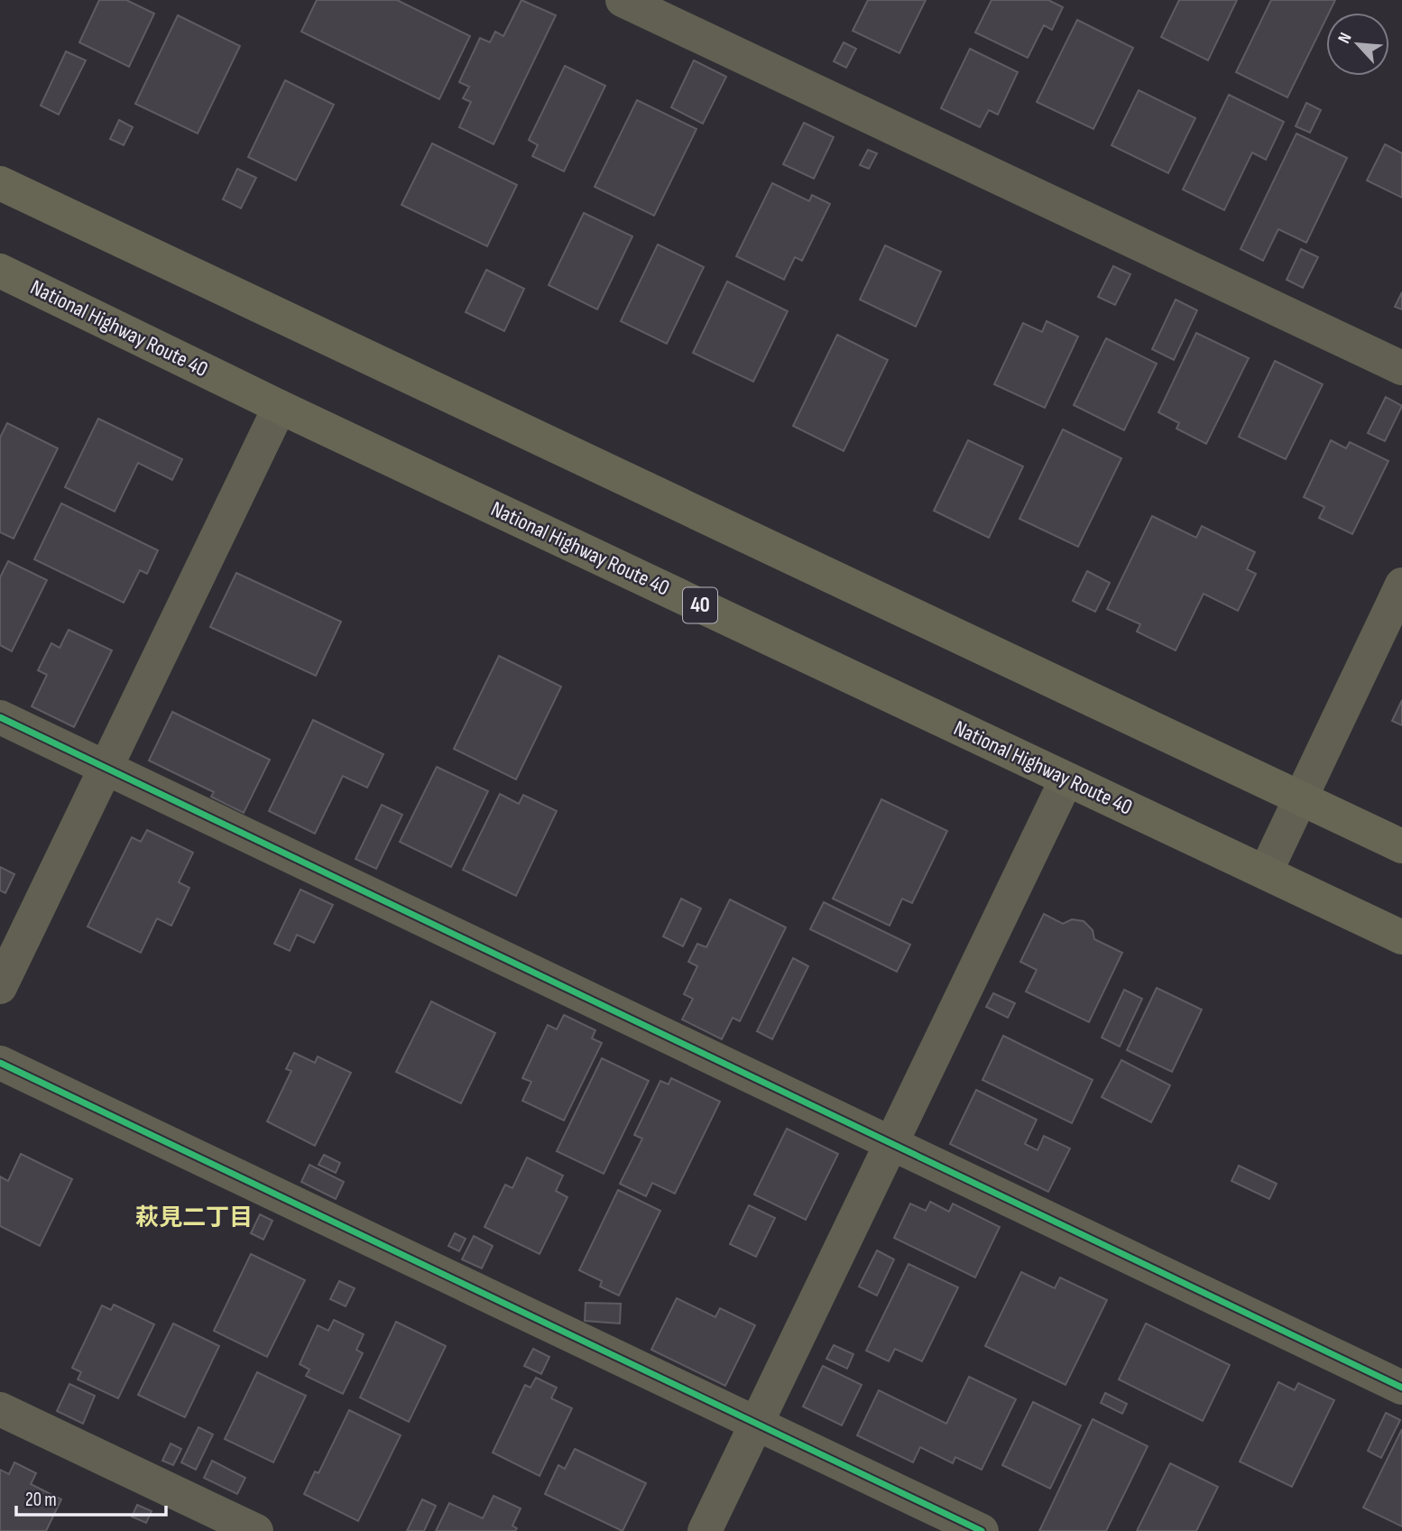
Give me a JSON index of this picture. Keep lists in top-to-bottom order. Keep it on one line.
{"streets":{"highway":["National Highway Route 40","40"]},"districts":["萩見二丁目"],"scale_bar":"20 m","north":"top left"}
